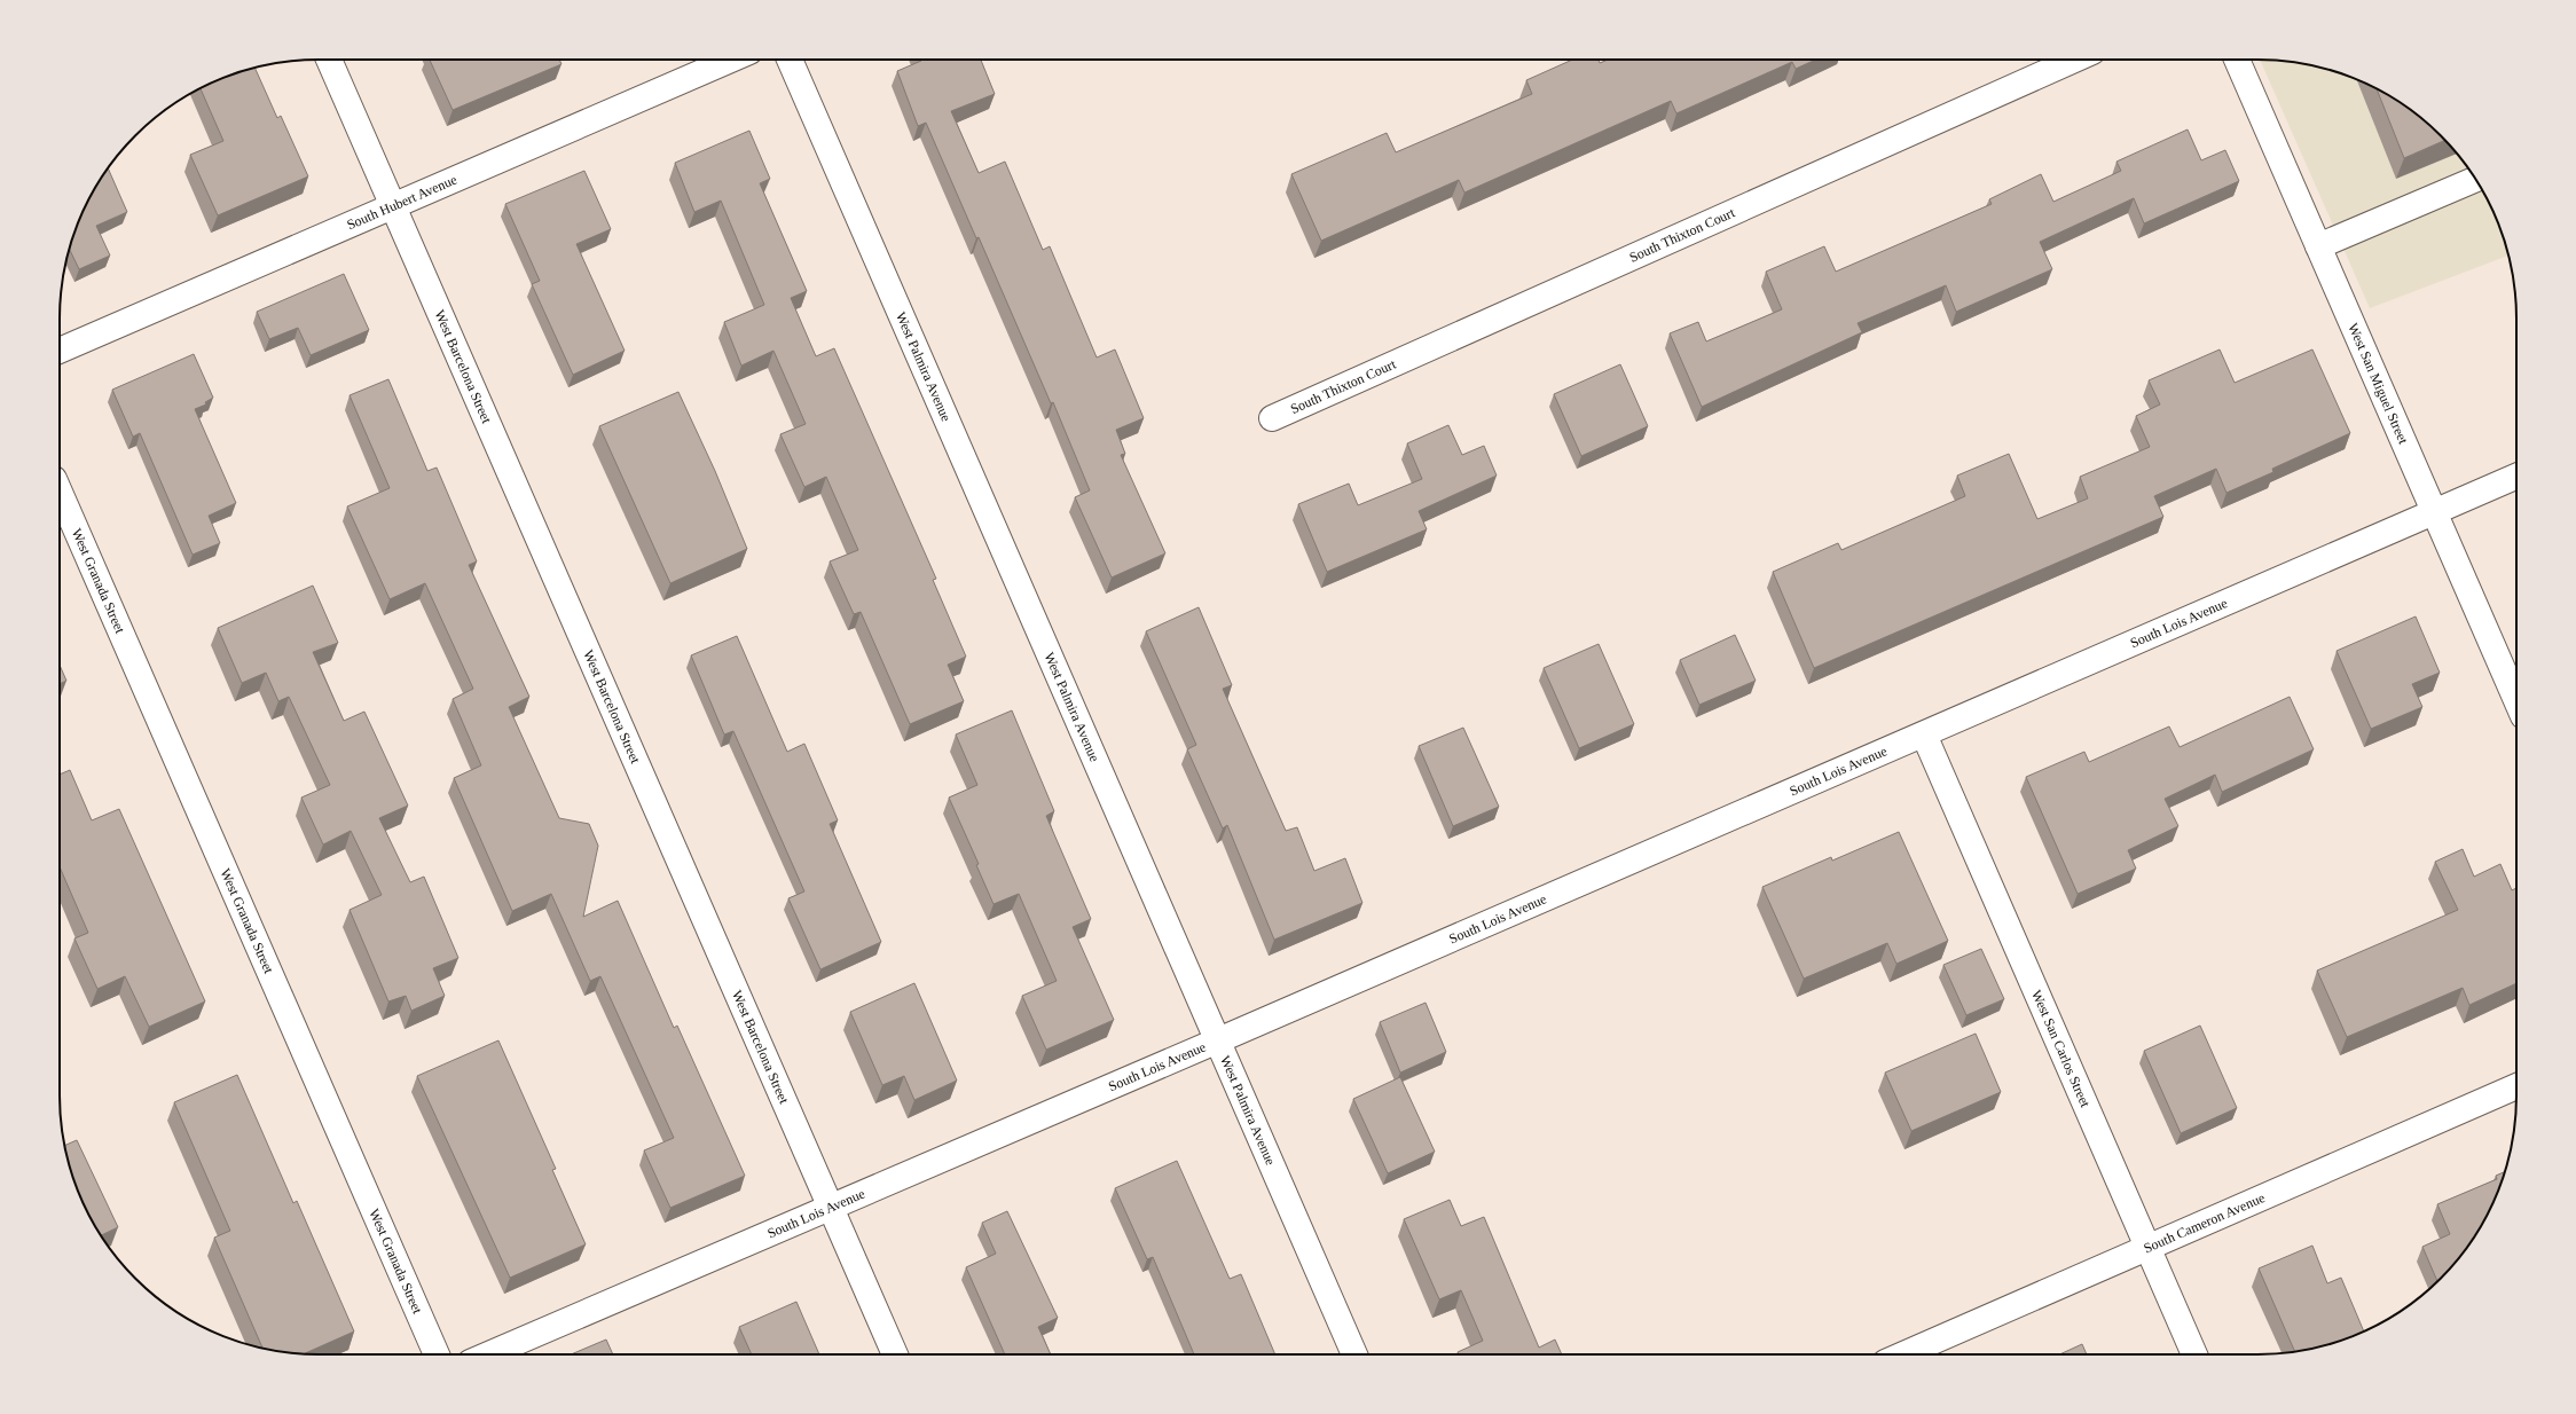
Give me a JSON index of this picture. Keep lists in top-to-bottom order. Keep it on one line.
{"streets":{"street":["South Hubert Avenue","South Thixton Court","West Barcelona Street","West Palmira Avenue","West San Miguel Street","West Granada Street","South Lois Avenue","West San Carlos Street","South Cameron Avenue"]},"crossings":[["South Hubert Avenue","West Barcelona Street"],["West Barcelona Street","South Lois Avenue"],["West Palmira Avenue","South Lois Avenue"],["West San Miguel Street","South Lois Avenue"],["South Lois Avenue","West San Carlos Street"],["West San Carlos Street","South Cameron Avenue"]]}
